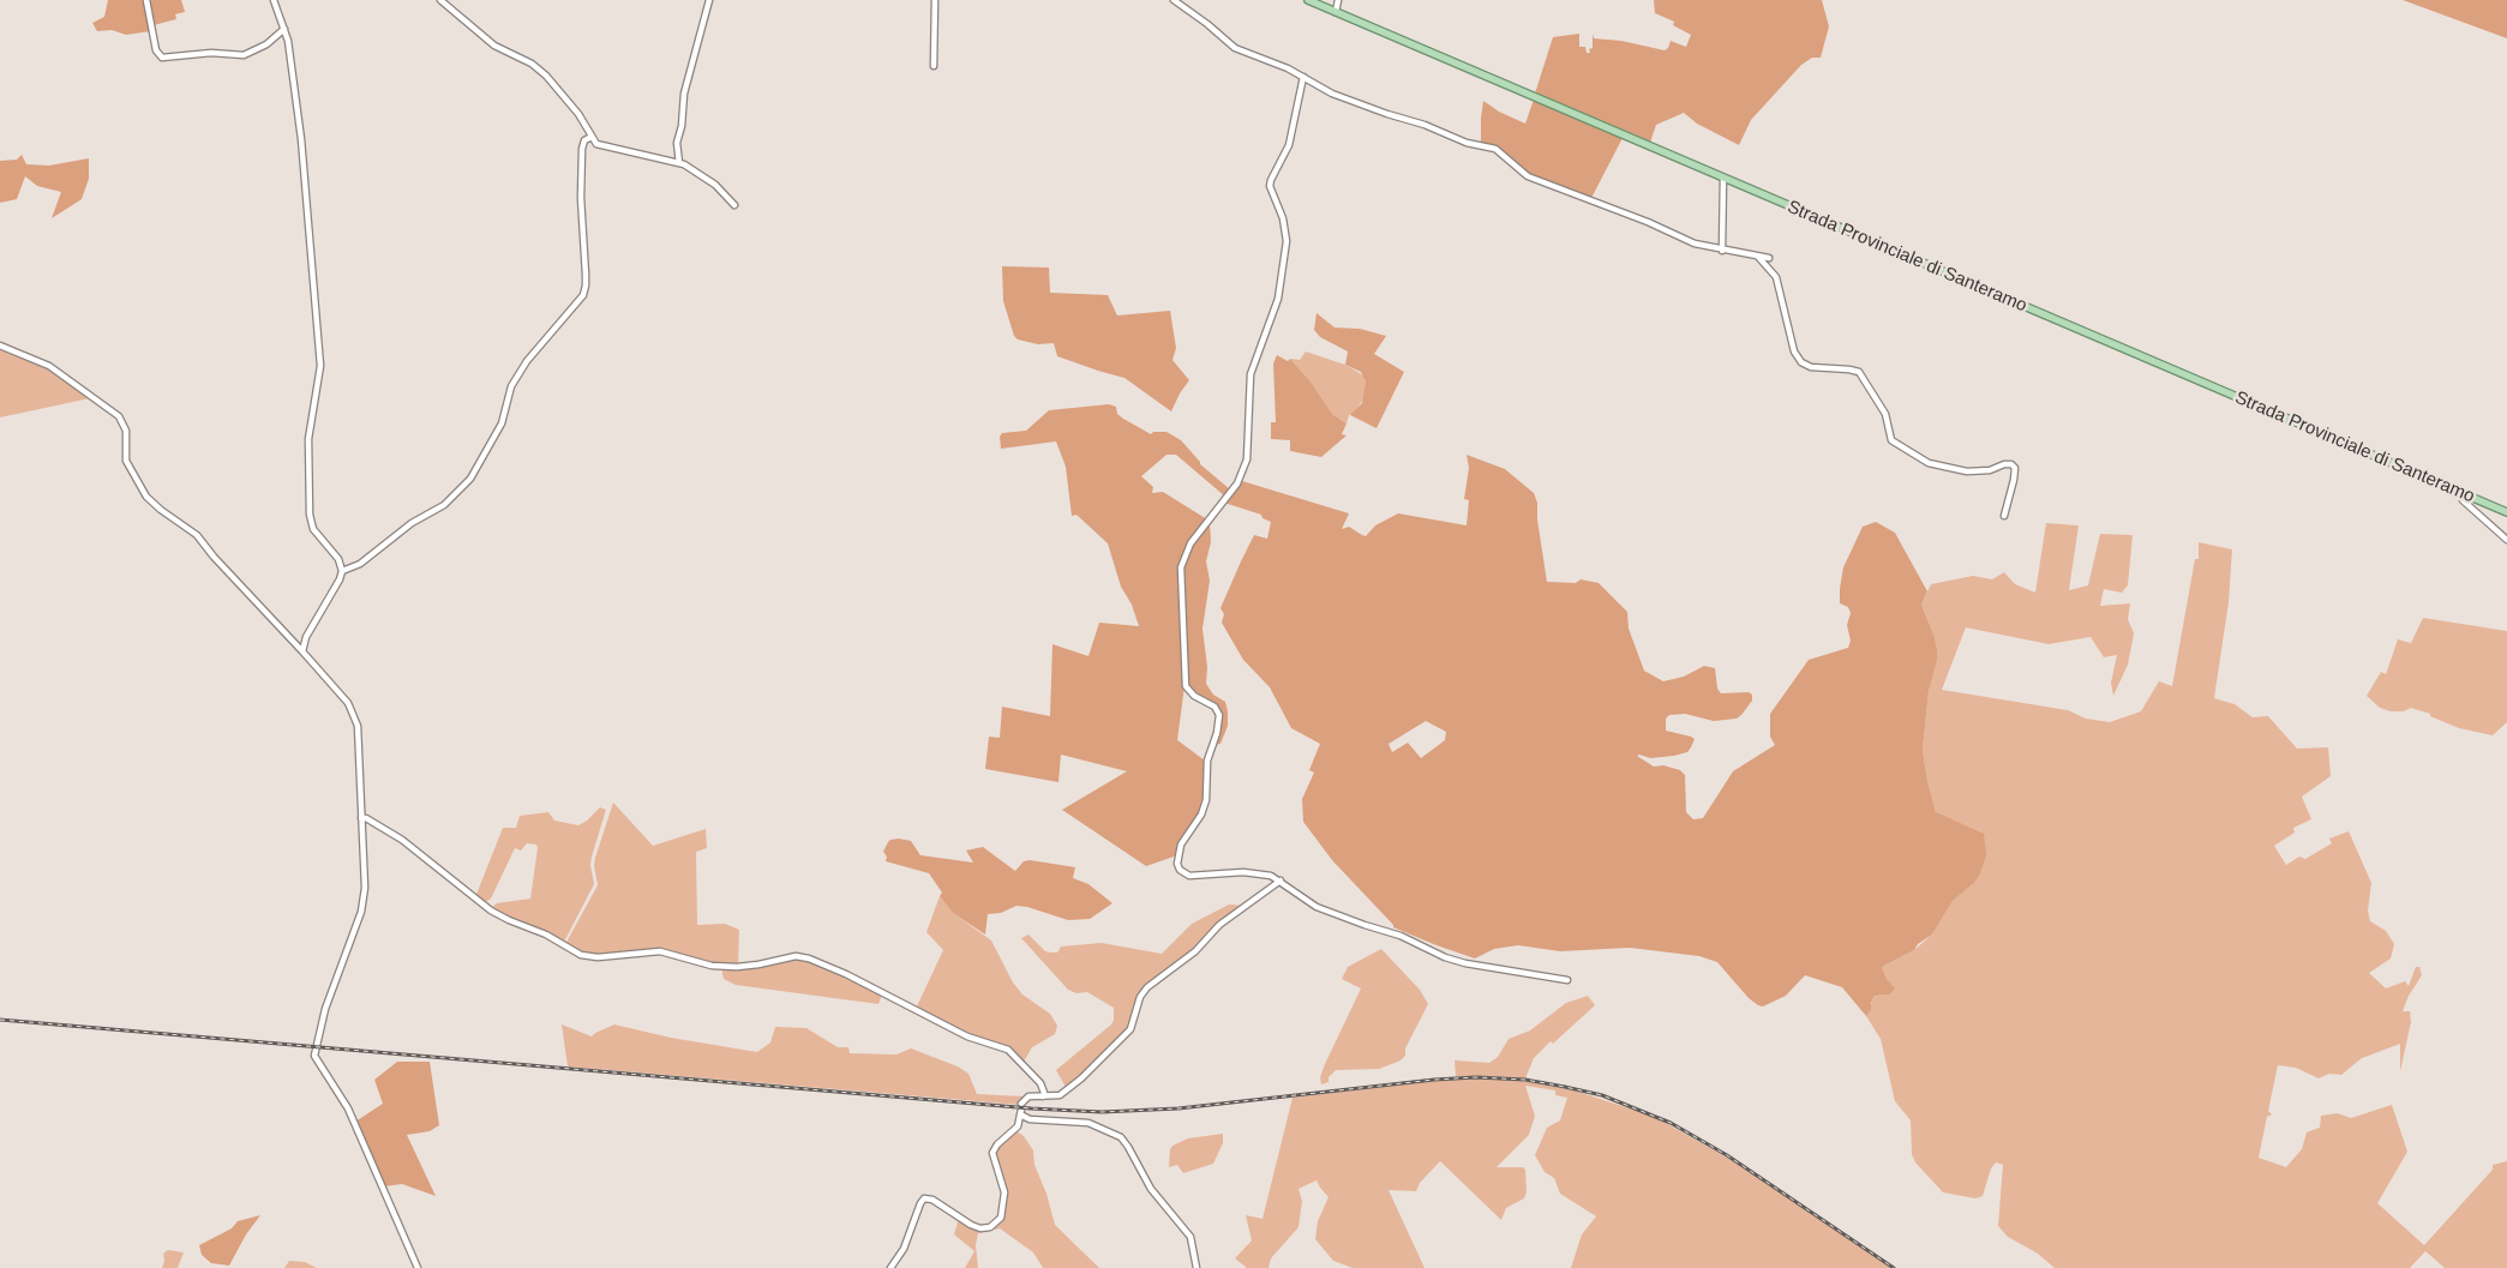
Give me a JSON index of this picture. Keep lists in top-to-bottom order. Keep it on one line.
{"streets":{"main road":["Strada Provinciale di Santeramo"]}}
